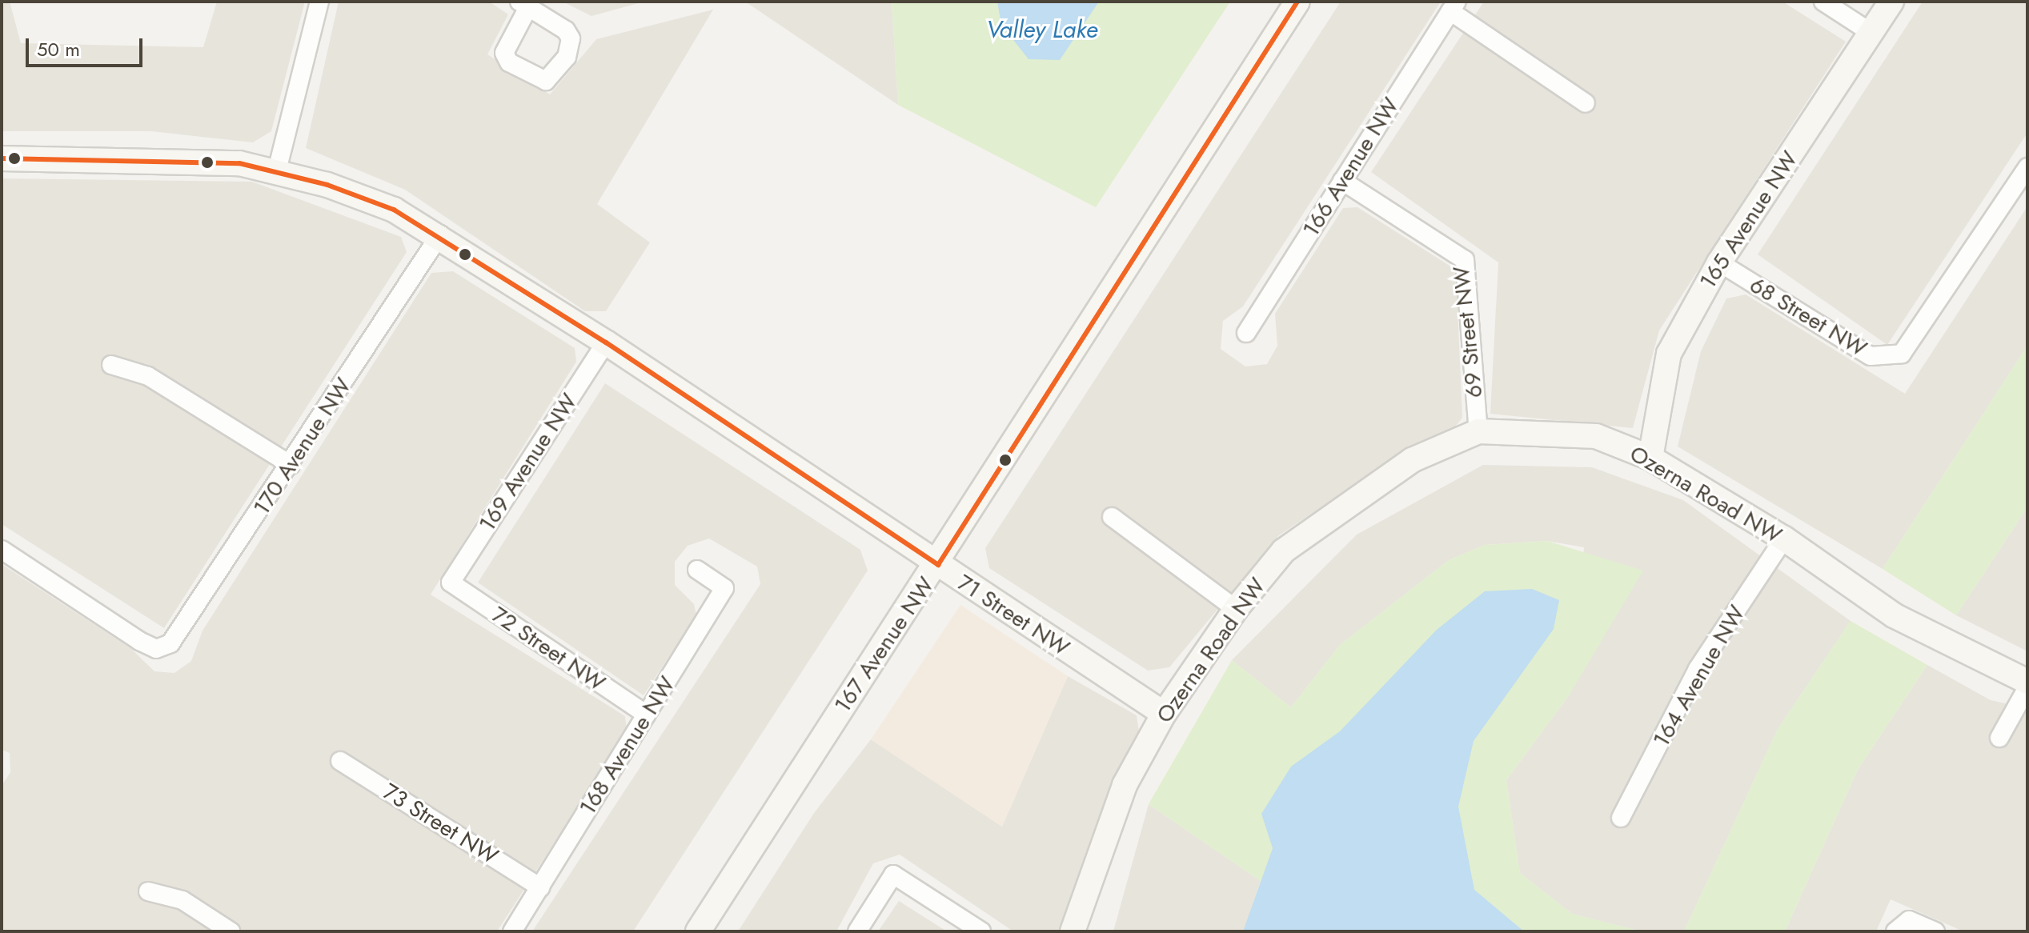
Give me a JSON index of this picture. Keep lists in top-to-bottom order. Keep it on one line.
{"streets":{"street":["166 Avenue NW","165 Avenue NW","68 Street NW","69 Street NW","170 Avenue NW","169 Avenue NW","Ozerna Road NW","71 Street NW","167 Avenue NW","72 Street NW","164 Avenue NW","168 Avenue NW","73 Street NW"]},"crossings":[["166 Avenue NW","69 Street NW"],["165 Avenue NW","68 Street NW"],["165 Avenue NW","Ozerna Road NW"],["69 Street NW","Ozerna Road NW"],["170 Avenue NW","71 Street NW"],["169 Avenue NW","71 Street NW"],["169 Avenue NW","72 Street NW"],["Ozerna Road NW","71 Street NW"],["Ozerna Road NW","164 Avenue NW"],["71 Street NW","167 Avenue NW"],["72 Street NW","168 Avenue NW"],["168 Avenue NW","73 Street NW"]],"water":["Valley Lake"],"scale_bar":"50 m"}
